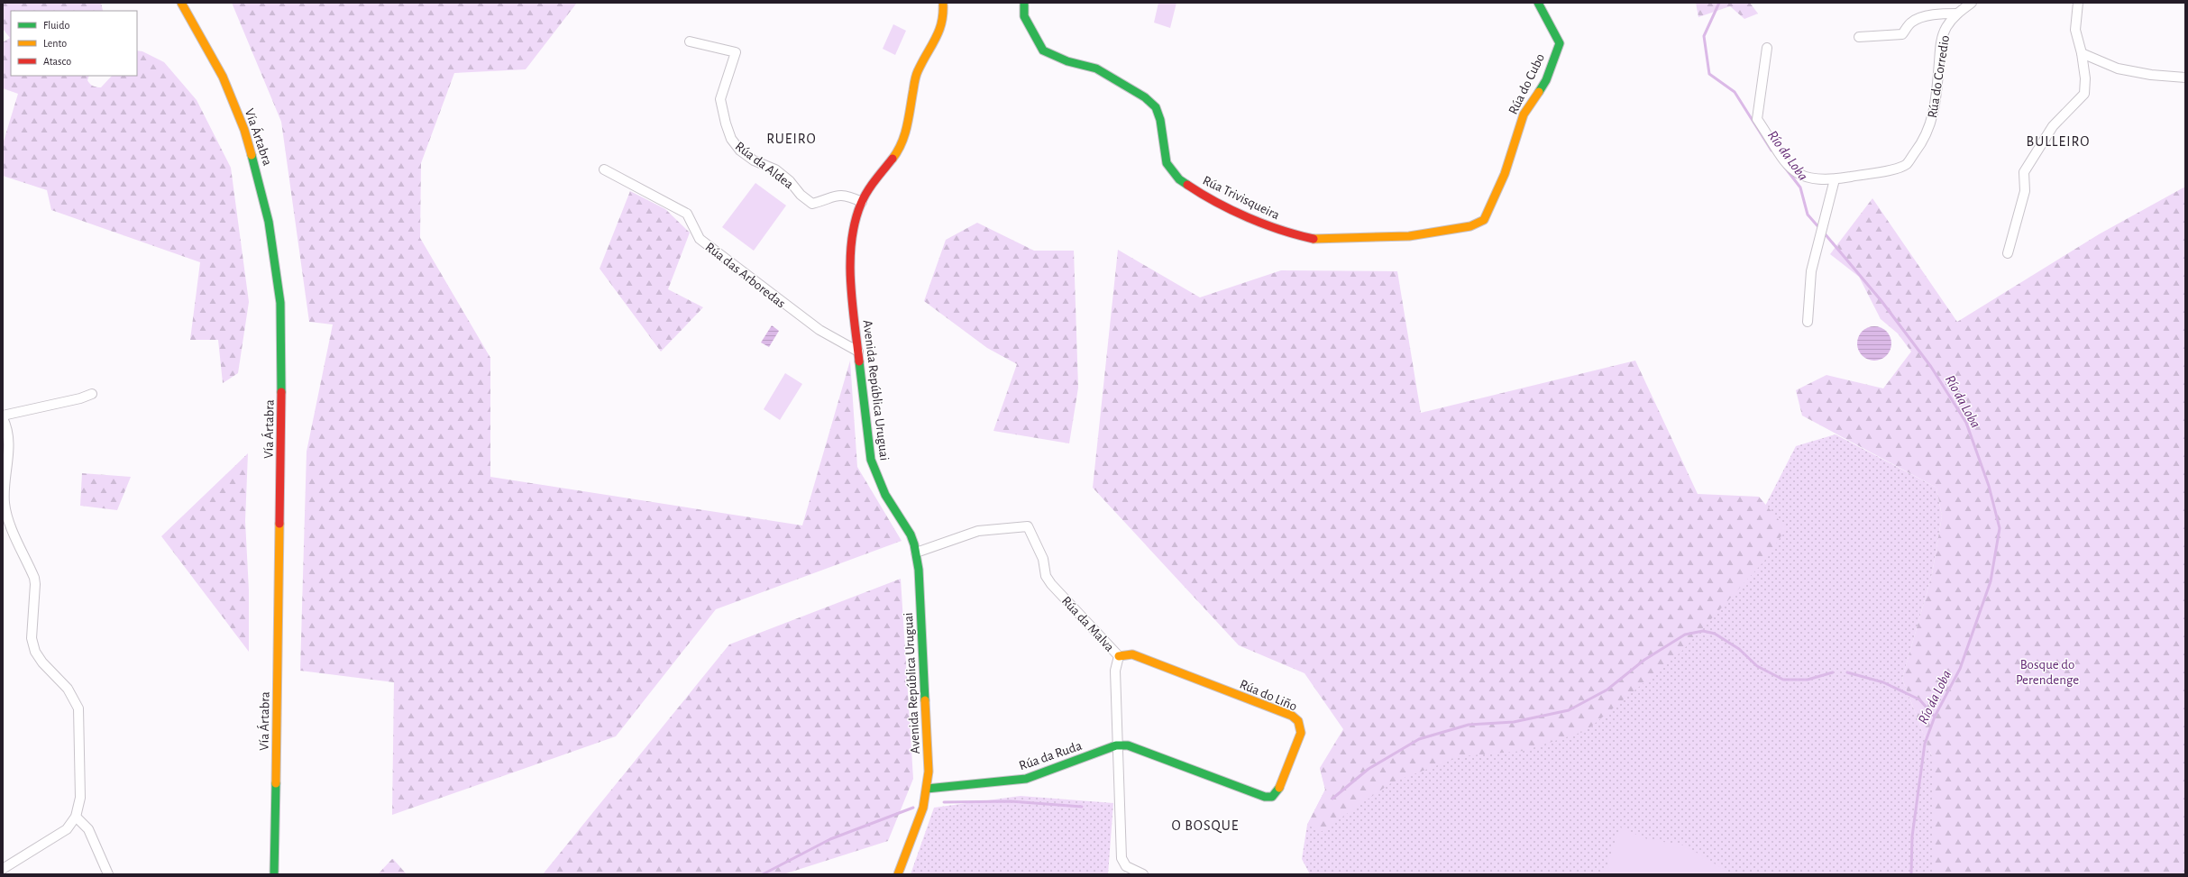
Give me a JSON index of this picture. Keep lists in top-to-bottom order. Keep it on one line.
{"streets":{"main road":["Rúa do Cubo","Vía Ártabra","Rúa Trivisqueira","Avenida República Uruguai","Rúa do Liño","Rúa da Ruda"],"street":["Rúa do Corredio","Rúa da Aldea","Rúa das Arboredas","Rúa da Malva"]},"crossings":[["Rúa do Cubo","Rúa Trivisqueira"],["Rúa da Aldea","Avenida República Uruguai"],["Rúa das Arboredas","Avenida República Uruguai"],["Avenida República Uruguai","Rúa da Malva"],["Avenida República Uruguai","Rúa da Ruda"],["Rúa da Malva","Rúa do Liño"],["Rúa da Malva","Rúa da Ruda"],["Rúa do Liño","Rúa da Ruda"]],"districts":["RUEIRO","BULLEIRO","O BOSQUE"],"water":["Río da Loba"],"parks":["Bosque do Perendenge"],"legend":["Fluido","Lento","Atasco"]}
